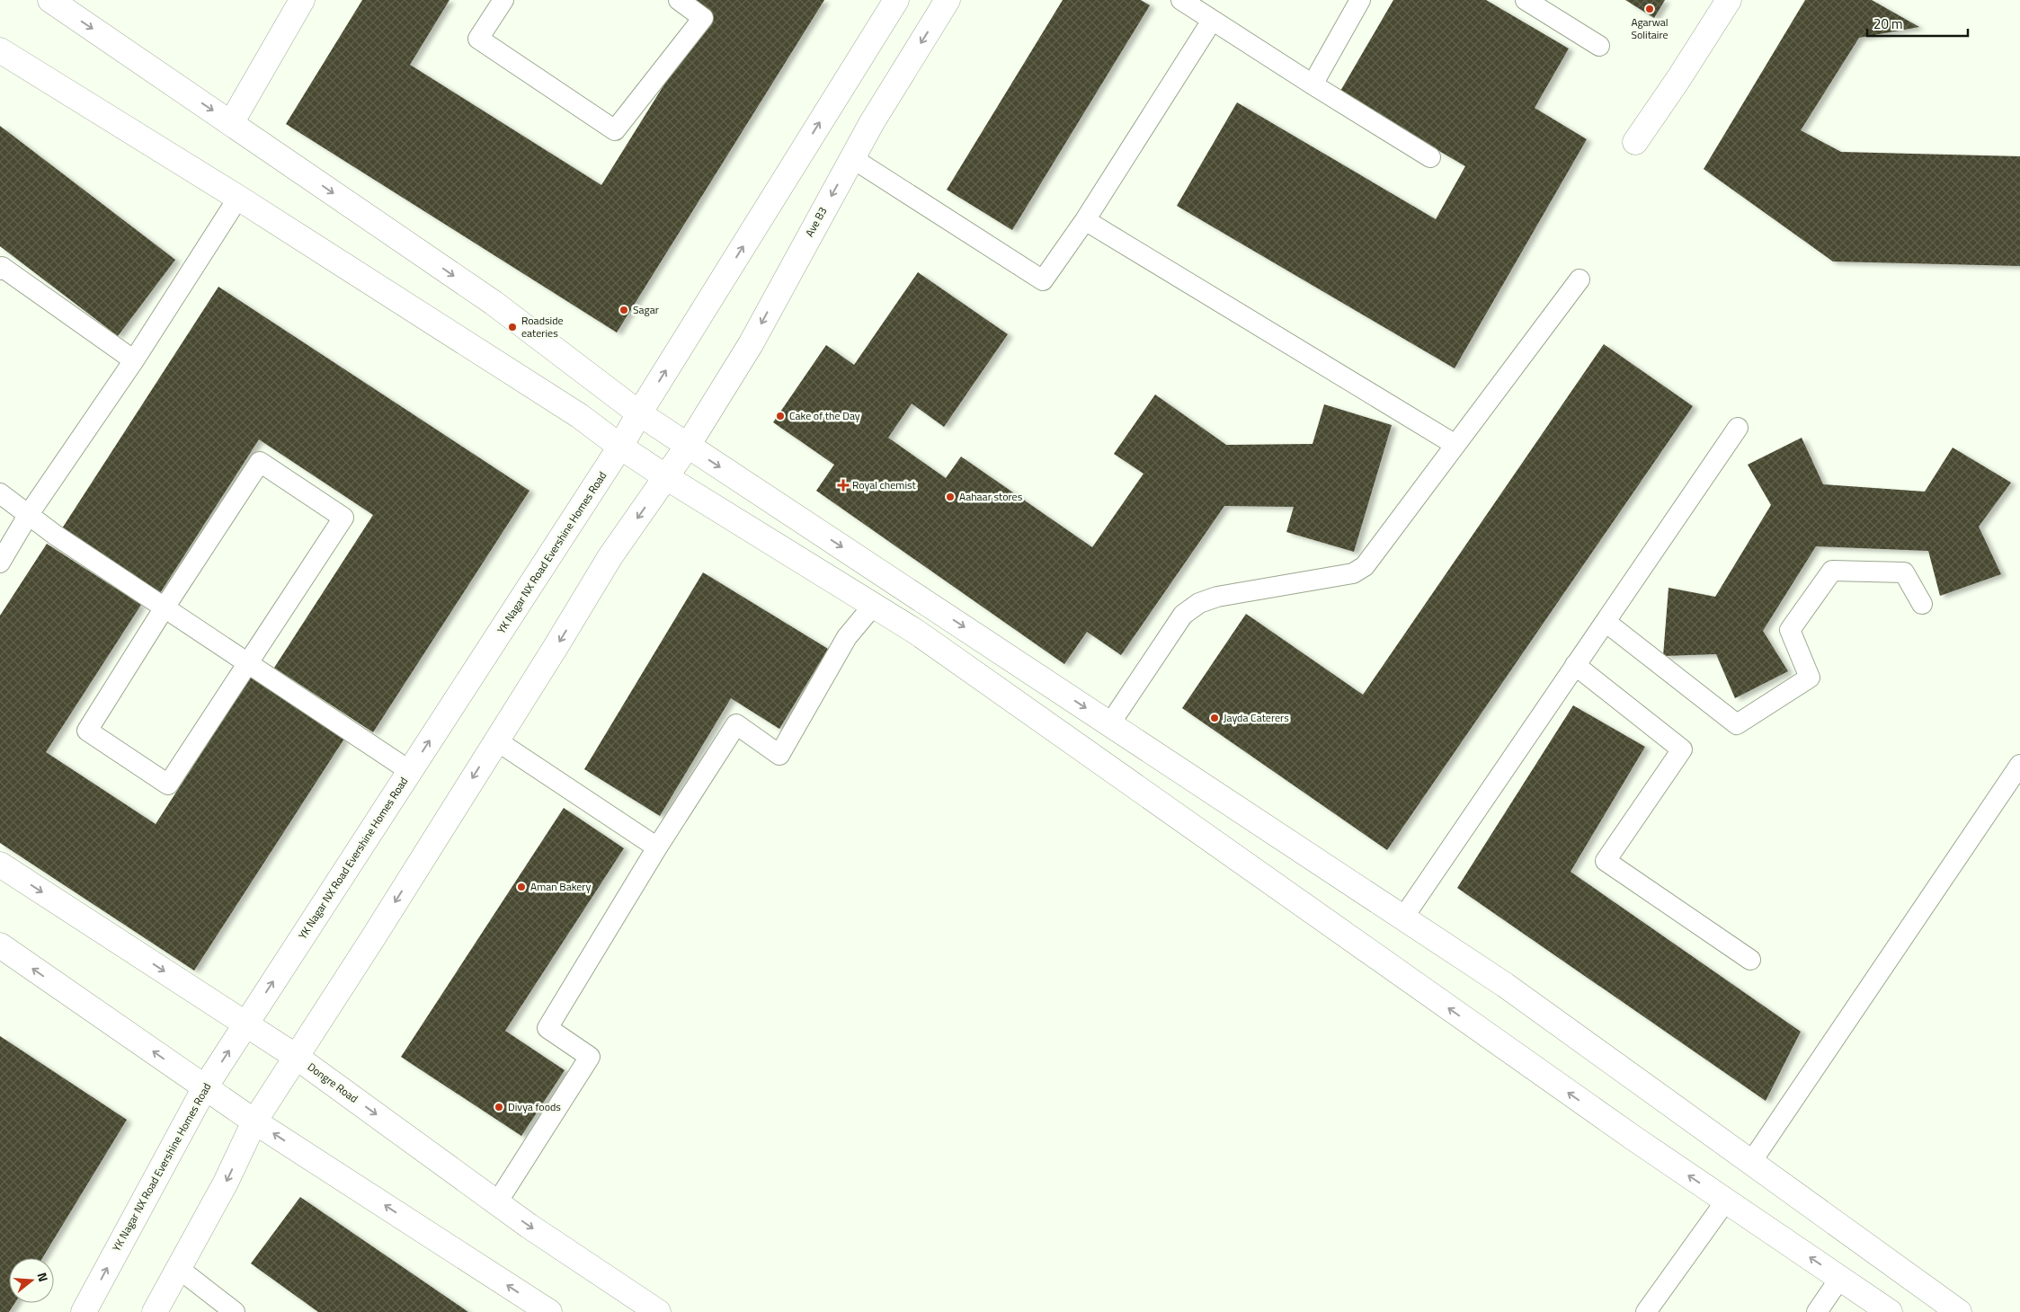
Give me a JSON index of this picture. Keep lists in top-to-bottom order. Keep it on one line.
{"streets":{"street":["Ave B3","YK Nagar NX Road Evershine Homes Road","Dongre Road"]},"crossings":[["YK Nagar NX Road Evershine Homes Road","Dongre Road"]],"places":{"other":["Agarwal Solitaire","Sagar","Roadside eateries","Cake of the Day","Aahaar stores","Jayda Caterers","Aman Bakery","Divya foods"],"health":["Royal chemist"]},"scale_bar":"20 m","north":"right"}
